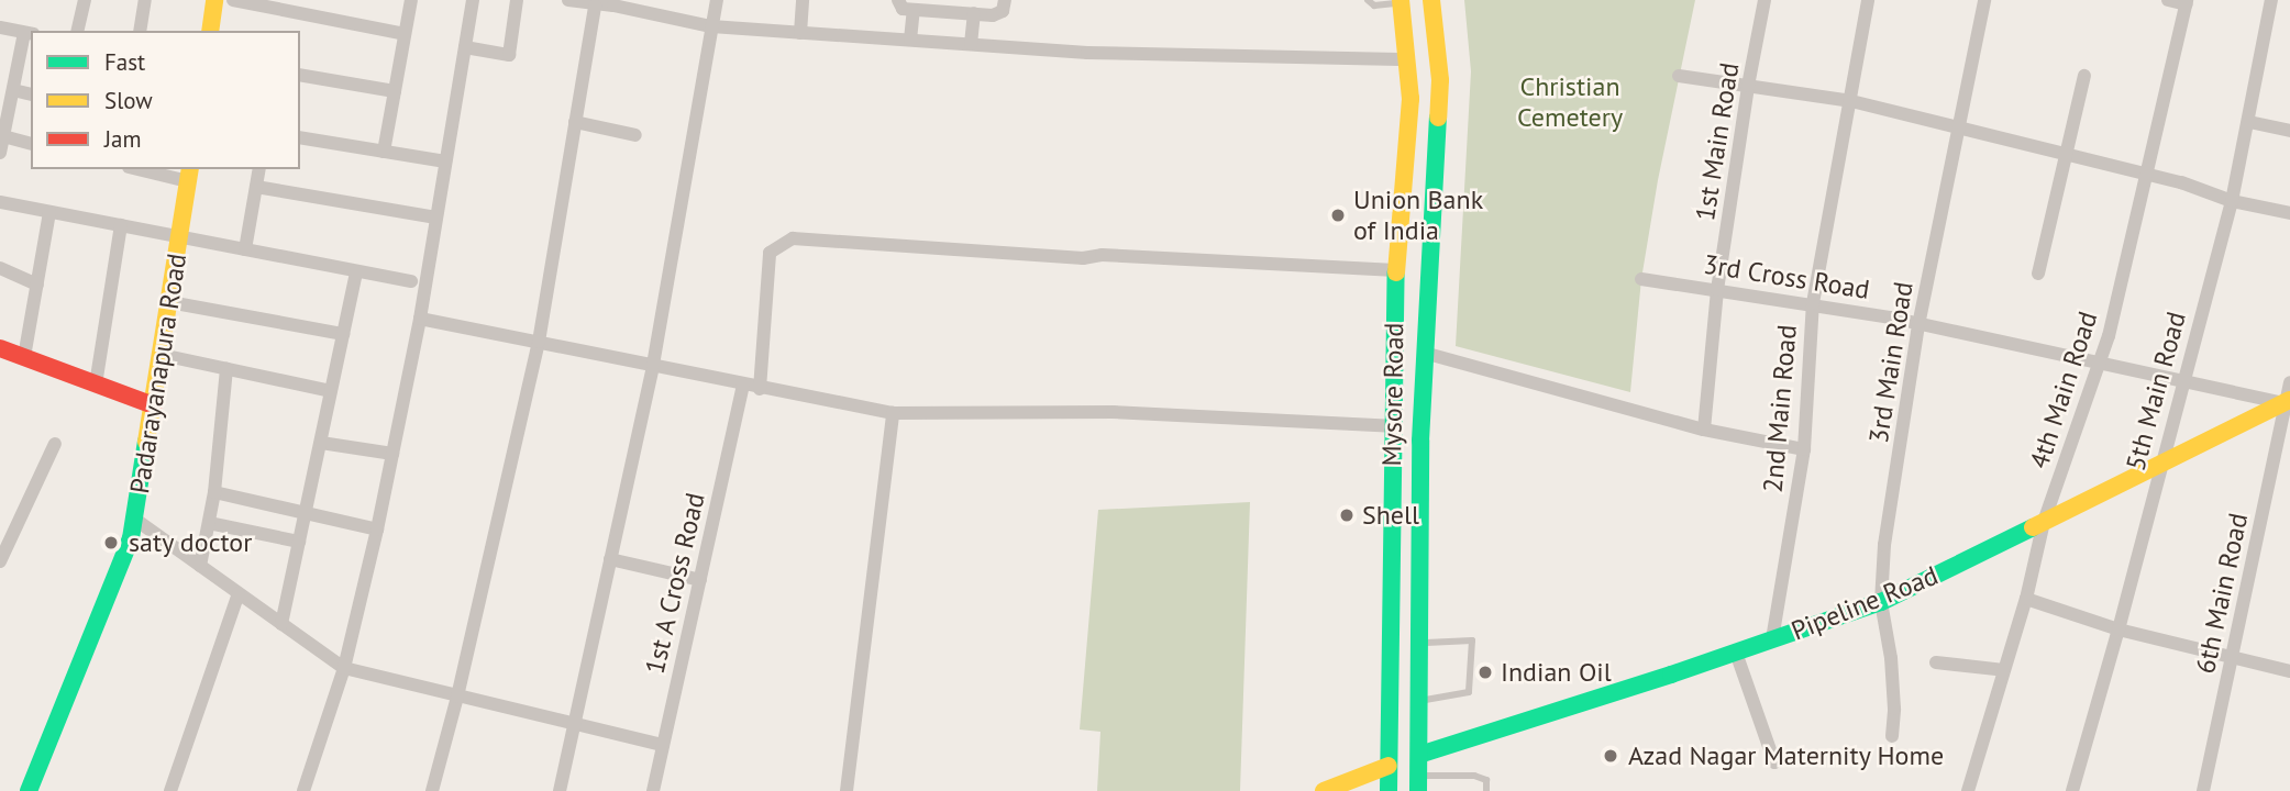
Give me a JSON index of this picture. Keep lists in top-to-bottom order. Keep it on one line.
{"streets":{"main road":["Padarayanapura Road","Mysore Road","Pipeline Road"],"street":["1st Main Road","3rd Cross Road","3rd Main Road","4th Main Road","5th Main Road","2nd Main Road","1st A Cross Road","6th Main Road"]},"crossings":[["1st Main Road","3rd Cross Road"],["3rd Cross Road","3rd Main Road"],["3rd Cross Road","4th Main Road"],["3rd Cross Road","5th Main Road"],["3rd Cross Road","2nd Main Road"],["3rd Cross Road","6th Main Road"],["3rd Cross Road","Pipeline Road"],["3rd Main Road","Pipeline Road"],["4th Main Road","Pipeline Road"],["5th Main Road","Pipeline Road"],["Mysore Road","Pipeline Road"],["2nd Main Road","Pipeline Road"],["6th Main Road","Pipeline Road"]],"parks":["Christian Cemetery"],"places":["Union Bank of India","Shell","saty doctor","Indian Oil","Azad Nagar Maternity Home"],"legend":["Fast","Slow","Jam"]}
